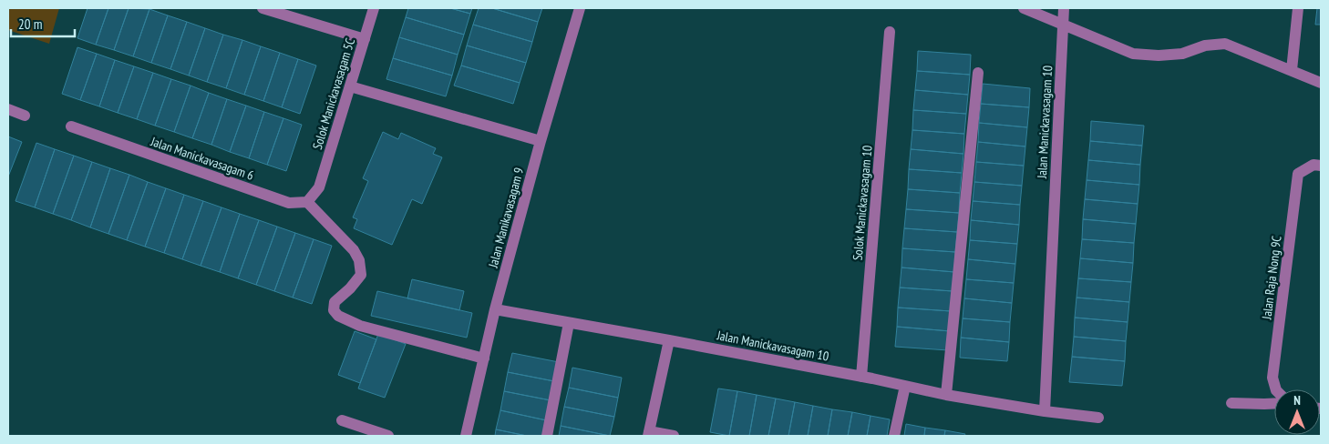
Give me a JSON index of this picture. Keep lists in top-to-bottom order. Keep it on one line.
{"streets":{"street":["Solok Manickavasagam 5C","Jalan Manickavasagam 10","Jalan Manickavasagam 6","Solok Manickavasagam 10","Jalan Manikavasagam 9","Jalan Raja Nong 9C"]},"crossings":[["Solok Manickavasagam 5C","Jalan Manickavasagam 6"],["Jalan Manickavasagam 10","Solok Manickavasagam 10"],["Jalan Manickavasagam 10","Jalan Manikavasagam 9"]],"scale_bar":"20 m","north":"top"}
